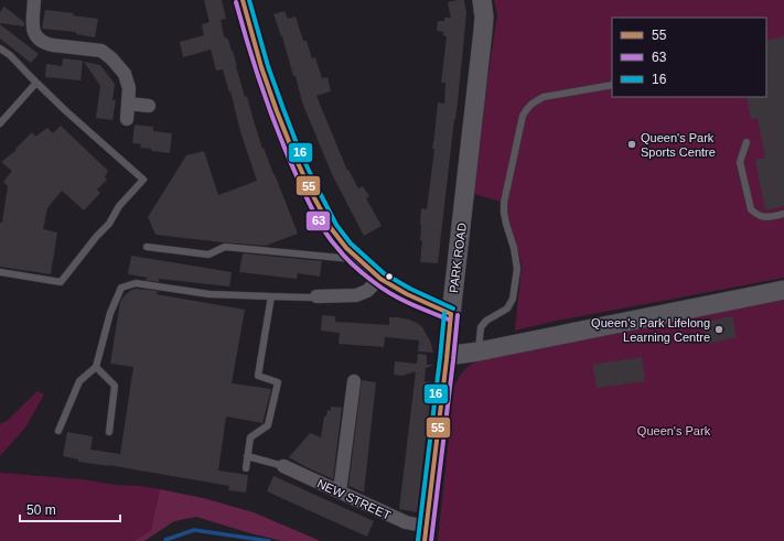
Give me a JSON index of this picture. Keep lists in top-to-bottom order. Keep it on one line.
{"streets":{"street":["PARK ROAD","NEW STREET"]},"crossings":[["PARK ROAD","NEW STREET"]],"parks":["Queen's Park"],"places":["Queen's Park Sports Centre","Queen's Park Lifelong Learning Centre"],"lines":["transit line 55","transit line 16","transit line 63"],"legend":["55","63","16"],"scale_bar":"50 m"}
